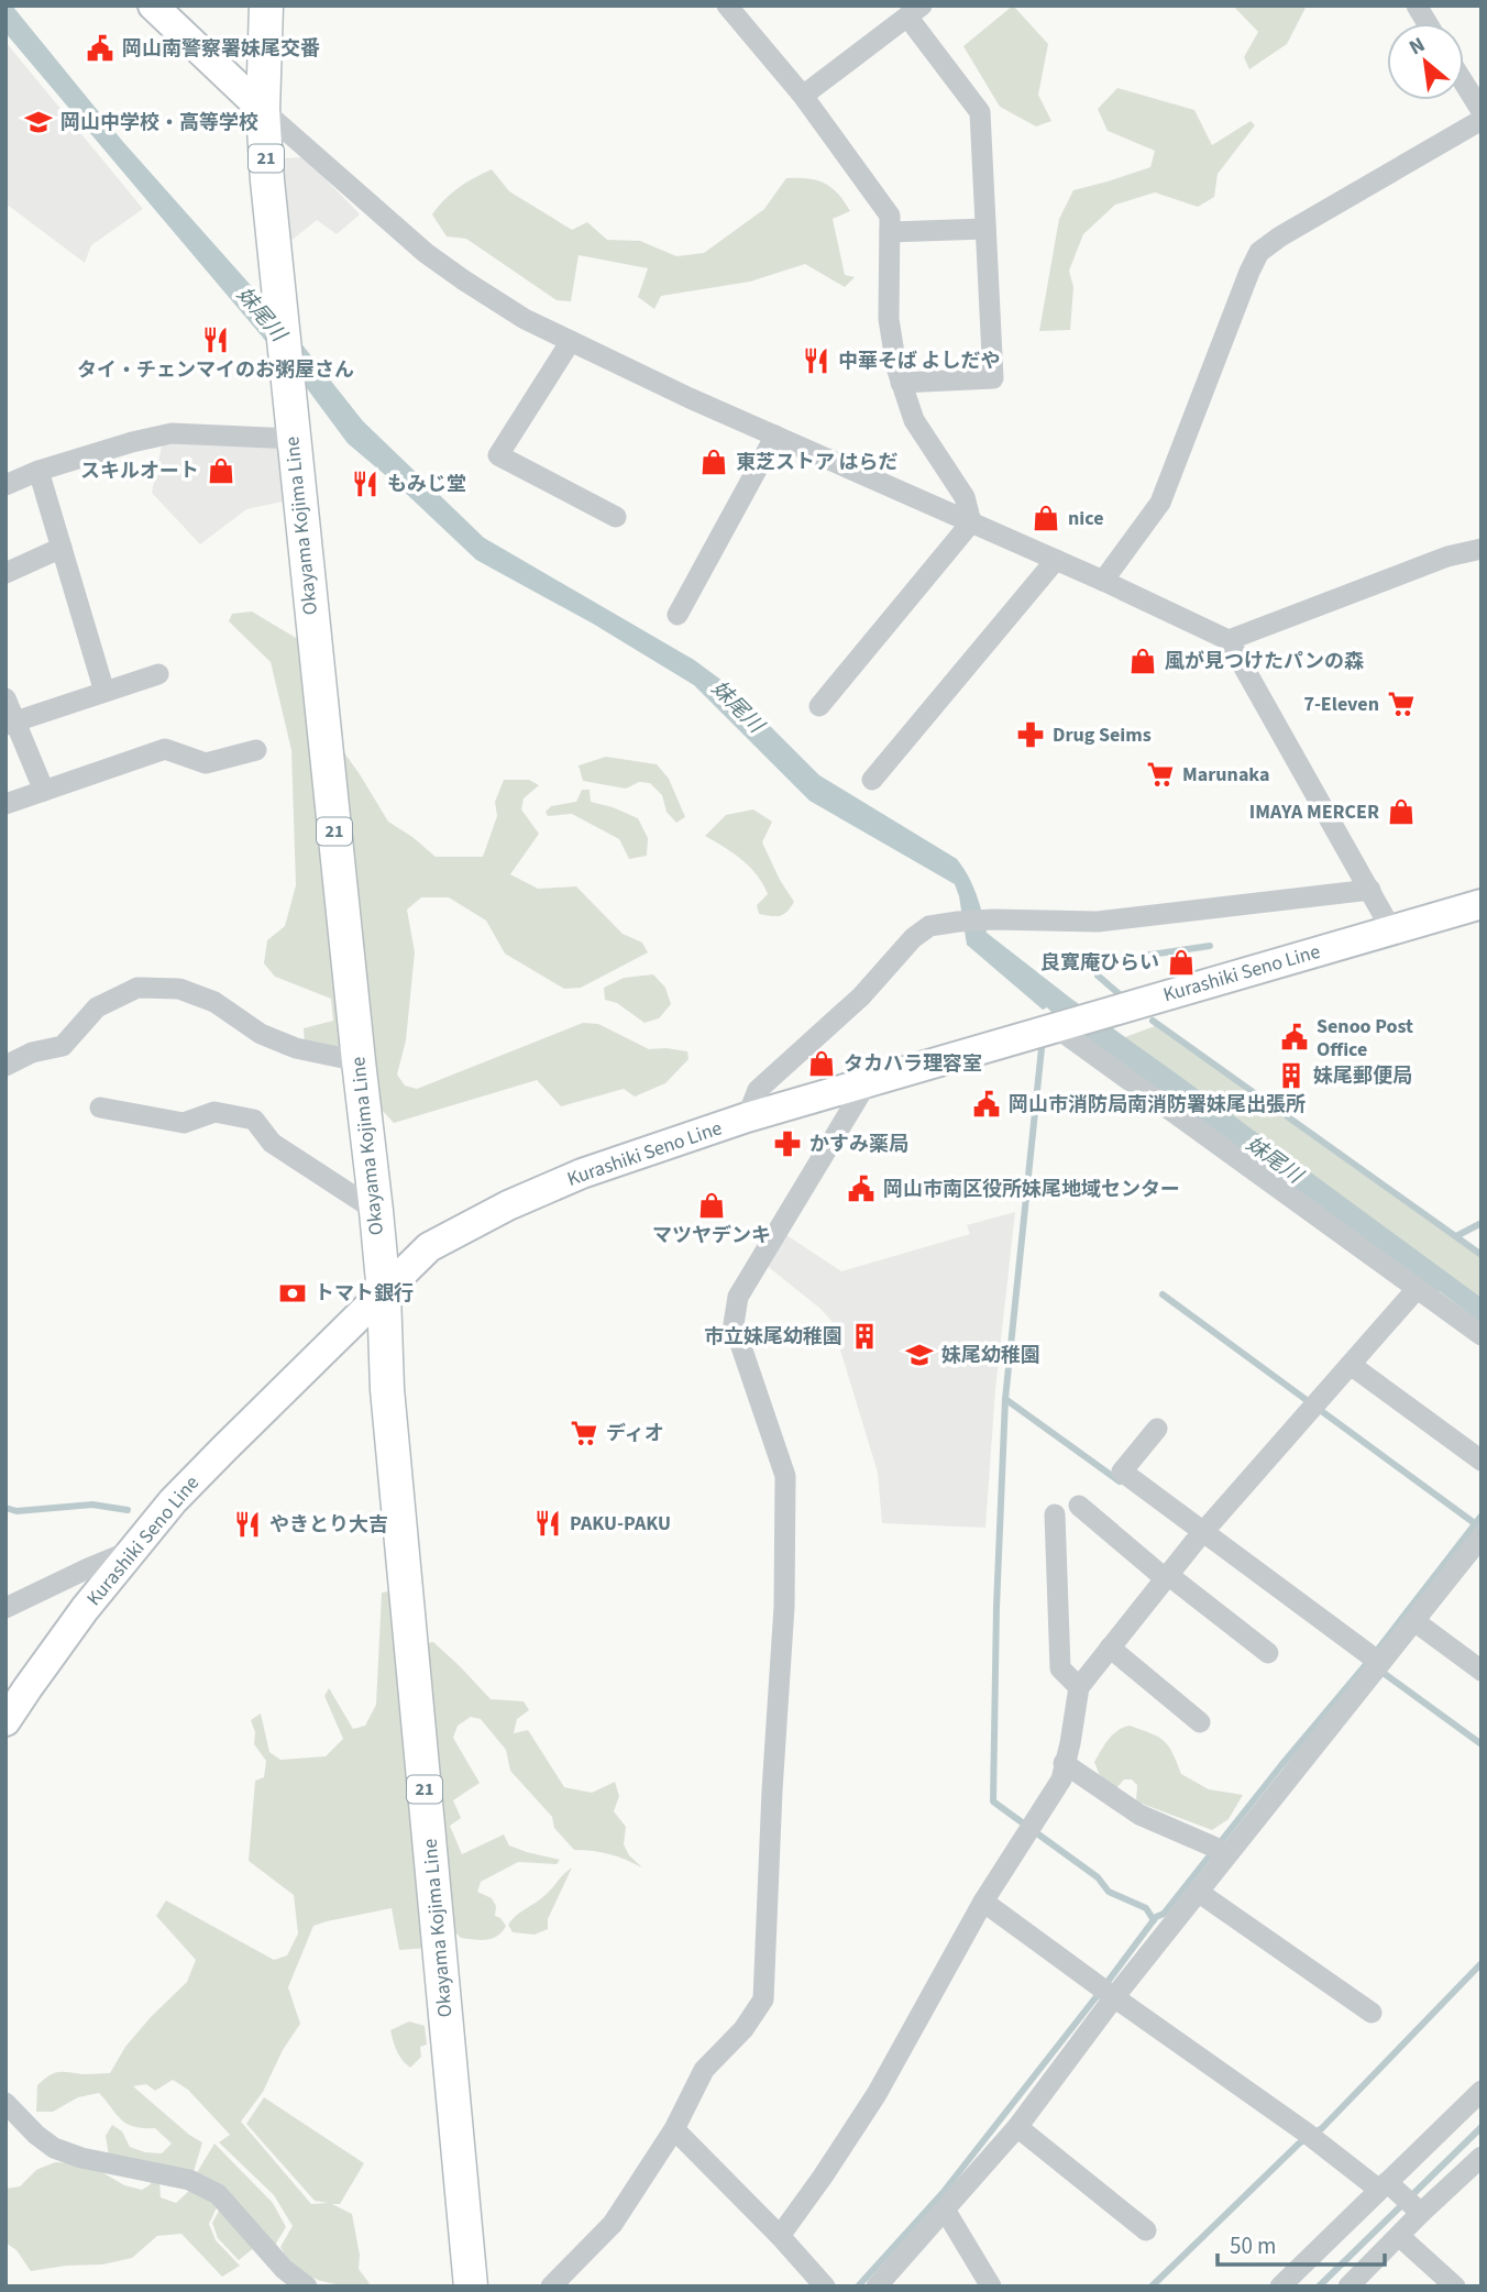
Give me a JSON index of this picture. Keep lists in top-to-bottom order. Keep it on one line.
{"streets":{"main road":["21","Okayama Kojima Line","Kurashiki Seno Line"]},"crossings":[["Okayama Kojima Line","Kurashiki Seno Line"]],"water":["妹尾川"],"places":{"public building":["岡山南警察署妹尾交番","Senoo Post Office","岡山市消防局南消防署妹尾出張所","岡山市南区役所妹尾地域センター"],"school or university":["岡山中学校・高等学校","妹尾幼稚園"],"restaurant":["タイ・チェンマイのお粥屋さん","中華そば よしだや","もみじ堂","PAKU-PAKU","やきとり大吉"],"shop":["東芝ストア はらだ","スキルオート","nice","風が見つけたパンの森","IMAYA MERCER","良寛庵ひらい","タカハラ理容室","マツヤデンキ"],"supermarket":["7-Eleven","Marunaka","ディオ"],"pharmacy":["Drug Seims","かすみ薬局"],"building":["妹尾郵便局","市立妹尾幼稚園"],"bank":["トマト銀行"]},"scale_bar":"50 m","north":"top left"}
